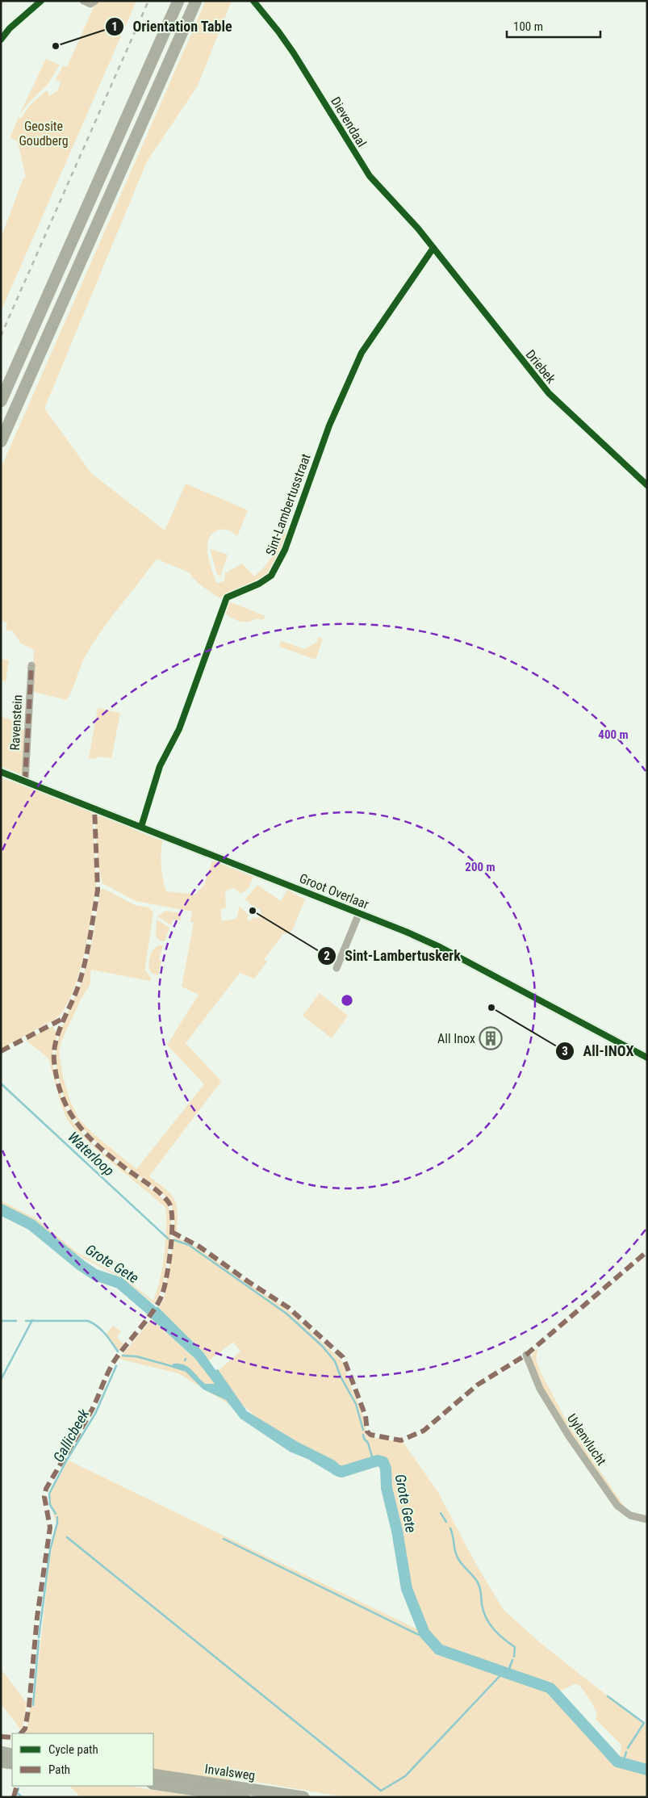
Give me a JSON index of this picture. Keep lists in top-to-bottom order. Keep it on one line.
{"streets":{"highway":["Invalsweg"],"main road":["Groot Overlaar"],"street":["Dievendaal","Driebek","Sint-Lambertusstraat","Ravenstein","Uylenvlucht"]},"crossings":[["Dievendaal","Driebek"],["Dievendaal","Sint-Lambertusstraat"],["Driebek","Sint-Lambertusstraat"],["Sint-Lambertusstraat","Groot Overlaar"],["Ravenstein","Groot Overlaar"]],"water":["Waterloop","Grote Gete","Gallicbeek"],"parks":["Geosite Goudberg"],"places":{"other":["Orientation Table","Sint-Lambertuskerk","All-INOX"],"building":["All Inox"]},"legend":["Cycle path","Path"],"scale_bar":"100 m","rings":["400 m","200 m"]}
